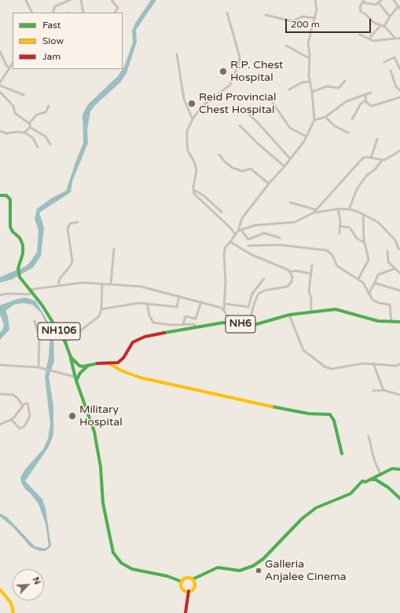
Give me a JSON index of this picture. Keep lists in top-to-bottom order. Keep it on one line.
{"streets":{"main road":["NH6","NH106"]},"places":["R.P. Chest Hospital","Reid Provincial Chest Hospital","Military Hospital","Galleria Anjalee Cinema"],"legend":["Fast","Slow","Jam"],"scale_bar":"200 m","north":"top right"}
